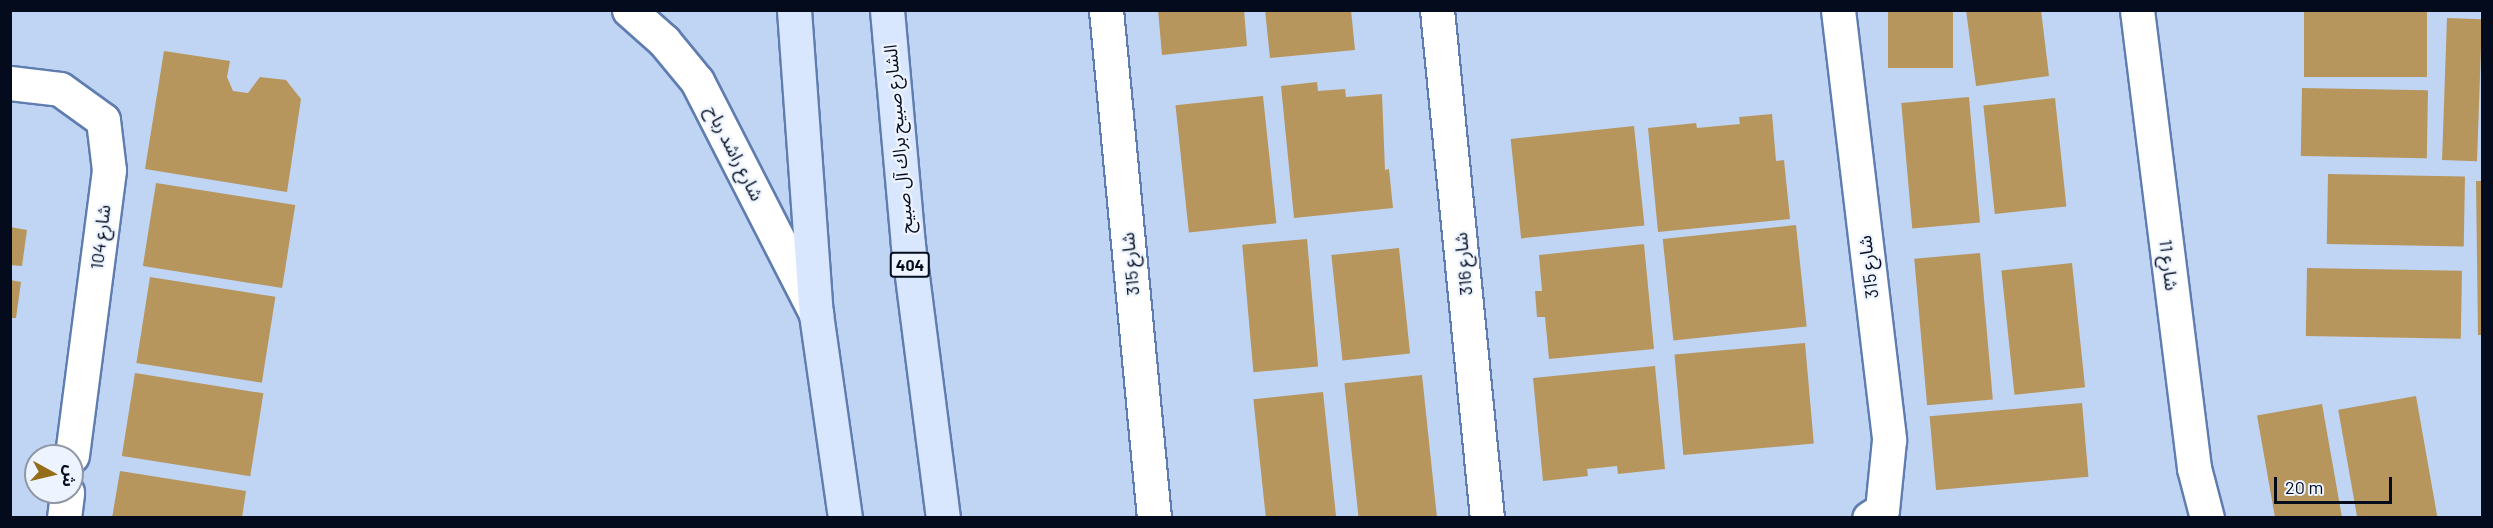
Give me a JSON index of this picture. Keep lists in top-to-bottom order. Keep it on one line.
{"streets":{"main road":["الشارع صبيح براك آل صبيح","404"],"street":["شارع راشد رباح","شارع 104","شارع 315","شارع 316","شارع 11"]},"scale_bar":"20 m","north":"right"}
